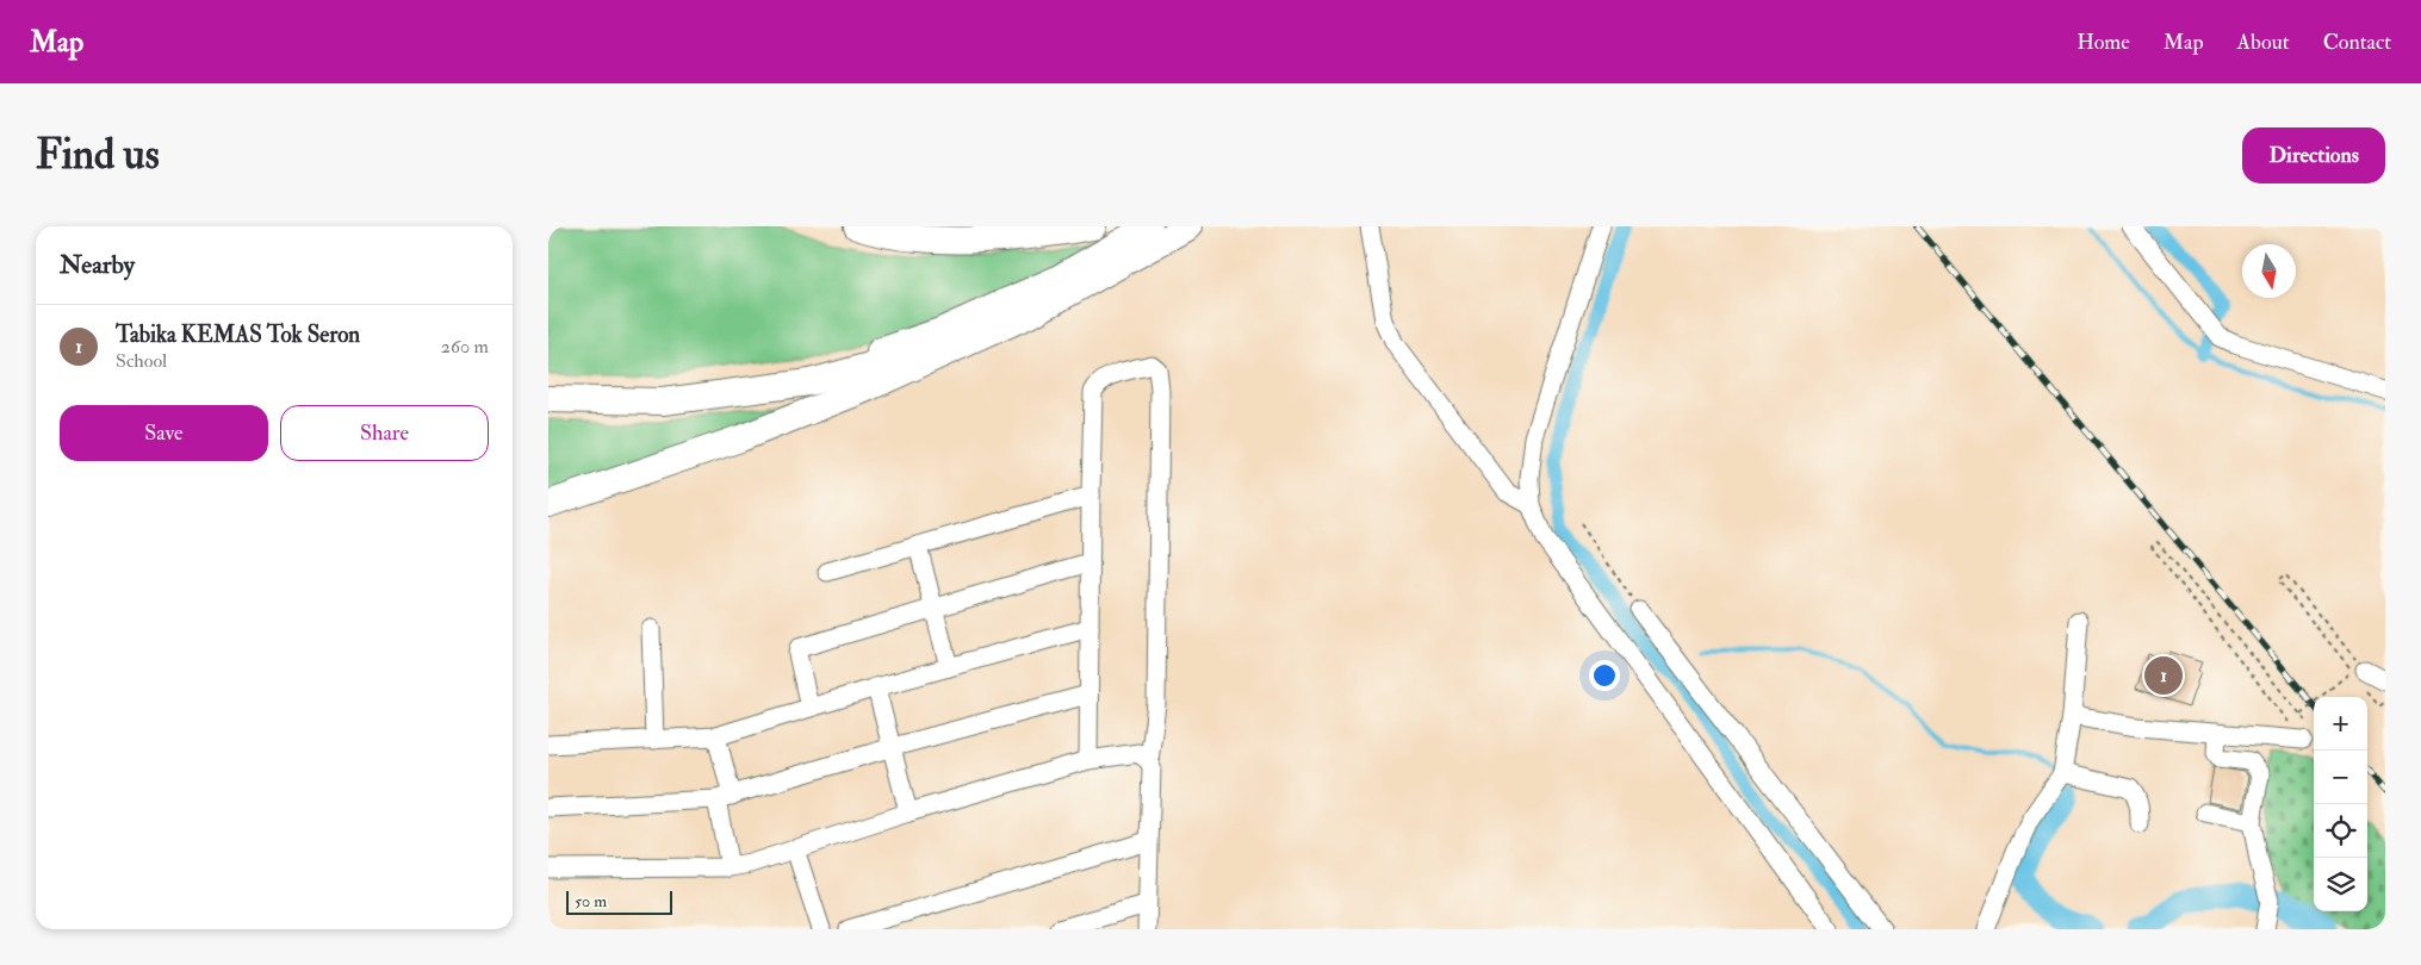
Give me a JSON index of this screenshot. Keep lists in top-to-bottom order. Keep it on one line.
{"scale_bar":"50 m","north":"bottom","page":{"header":"Map","nav":["Home","Map","About","Contact"],"buttons":["Directions",["Save","Share"]],"title":"Find us","heading":"Nearby","list":[{"mark":"1","name":"Tabika KEMAS Tok Seron","note":"School","value":"260 m"}],"pins":"1","map_buttons":["+","−"],"scale":"50 m"}}
